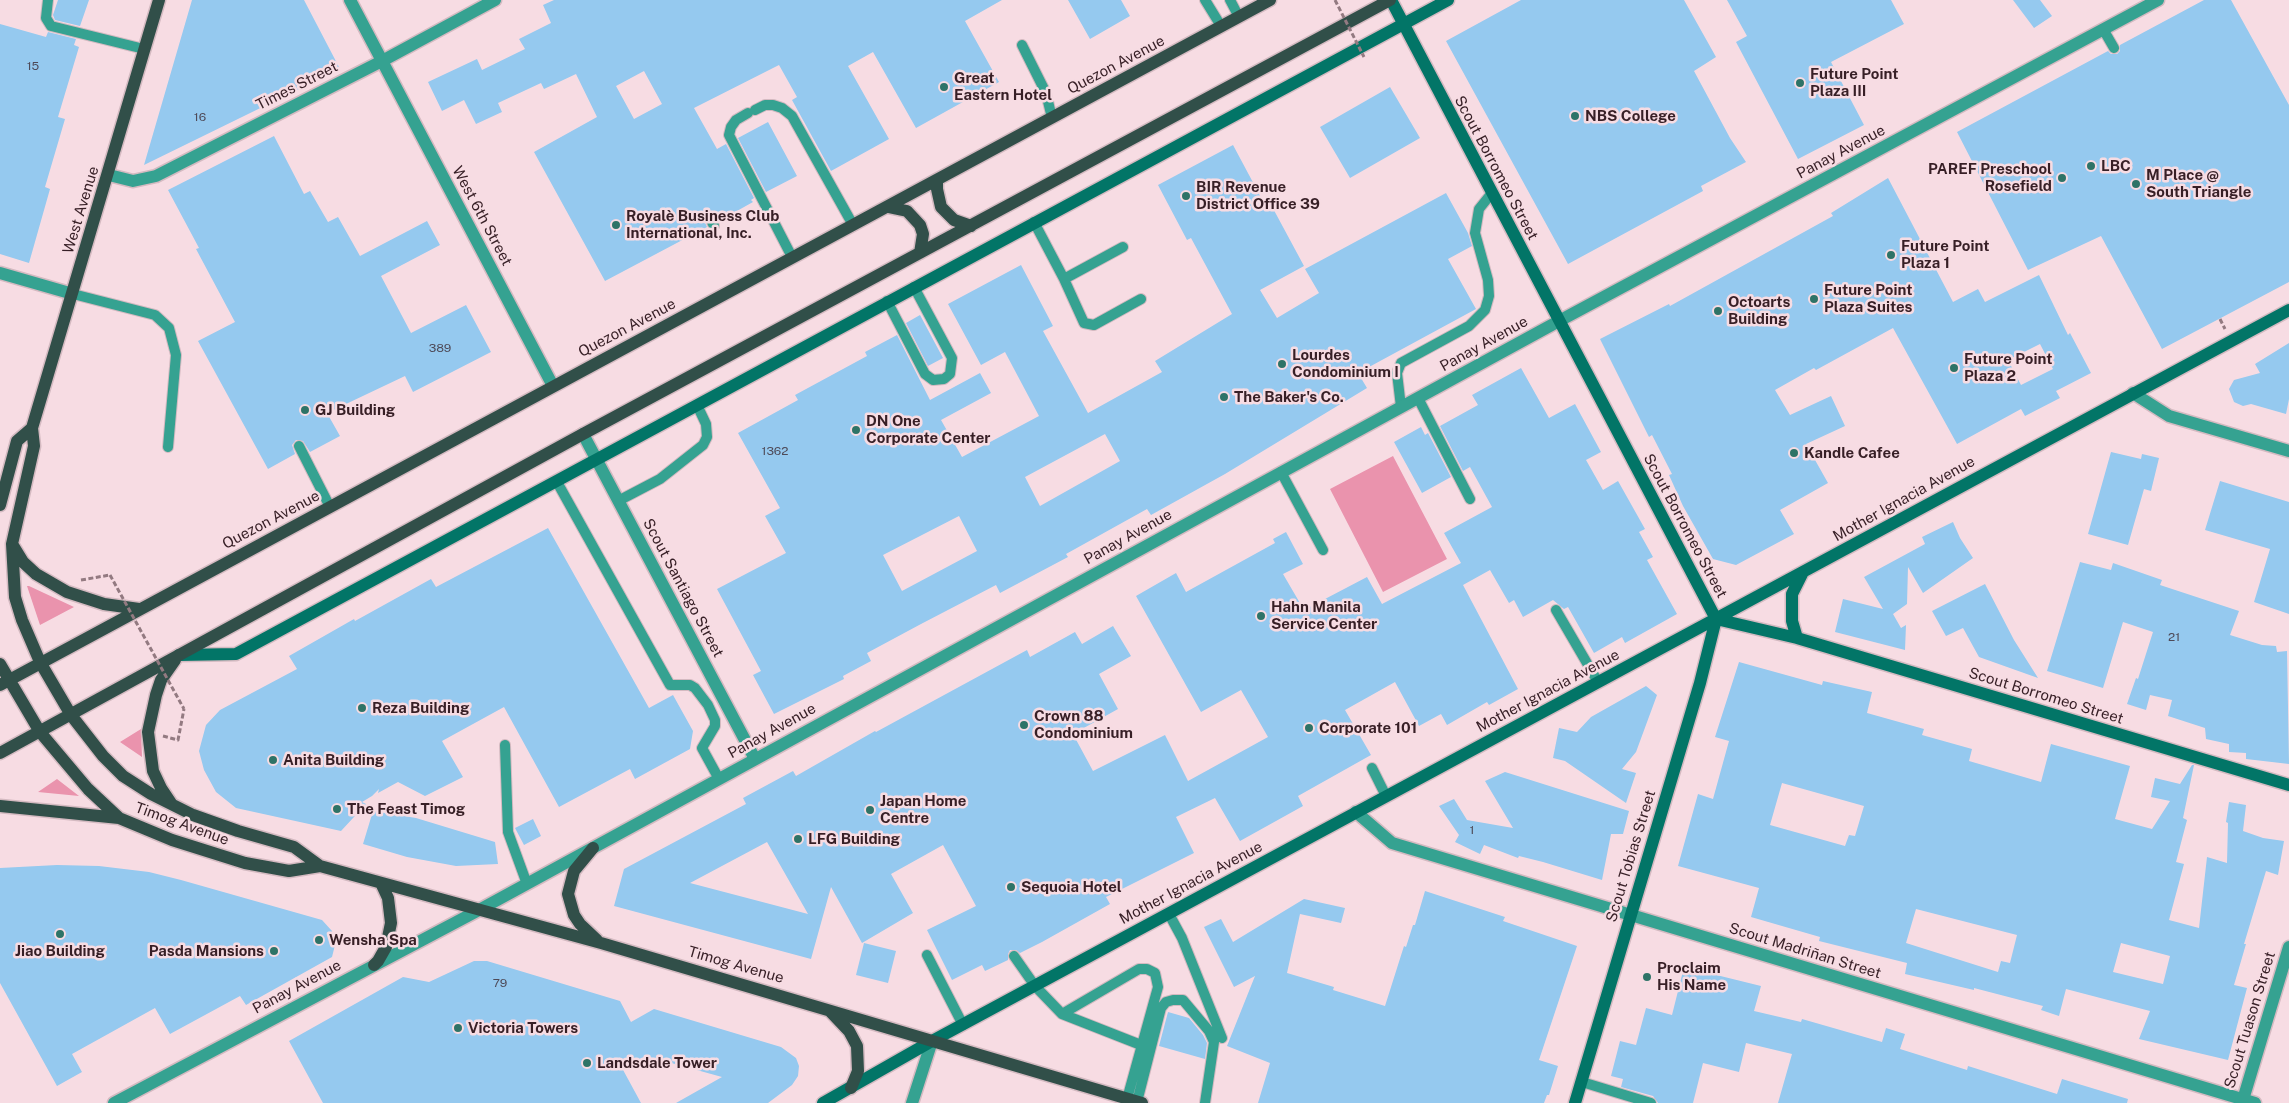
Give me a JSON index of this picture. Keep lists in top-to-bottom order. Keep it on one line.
{"streets":{"main road":["Quezon Avenue","West Avenue","Timog Avenue"],"street":["Times Street","Panay Avenue","Scout Borromeo Street","West 6th Street","Mother Ignacia Avenue","Scout Santiago Street","Scout Tobias Street","Scout Madriñan Street","Scout Tuason Street"]},"crossings":[["Quezon Avenue","West Avenue"],["Quezon Avenue","West 6th Street"],["Quezon Avenue","Timog Avenue"],["Times Street","West Avenue"],["Times Street","West 6th Street"],["Panay Avenue","Scout Borromeo Street"],["Panay Avenue","Scout Santiago Street"],["Panay Avenue","Timog Avenue"],["Scout Borromeo Street","Mother Ignacia Avenue"],["Scout Borromeo Street","Scout Tobias Street"],["West Avenue","Timog Avenue"],["Mother Ignacia Avenue","Timog Avenue"],["Mother Ignacia Avenue","Scout Tobias Street"],["Mother Ignacia Avenue","Scout Madriñan Street"],["Scout Tobias Street","Scout Madriñan Street"],["Scout Madriñan Street","Scout Tuason Street"]],"places":["Future Point Plaza III","Great Eastern Hotel","NBS College","LBC","PAREF Preschool Rosefield","M Place @ South Triangle","BIR Revenue District Office 39","Royalè Business Club International, Inc.","Future Point Plaza 1","Future Point Plaza Suites","Octoarts Building","Lourdes Condominium I","Future Point Plaza 2","The Baker's Co.","GJ Building","DN One Corporate Center","Kandle Cafee","Hahn Manila Service Center","Reza Building","Crown 88 Condominium","Corporate 101","Anita Building","The Feast Timog","Japan Home Centre","LFG Building","Sequoia Hotel","Jiao Building","Wensha Spa","Pasda Mansions","Proclaim His Name","Victoria Towers","Landsdale Tower"],"house_numbers":["15","16","389","1362","21","1","79"]}
